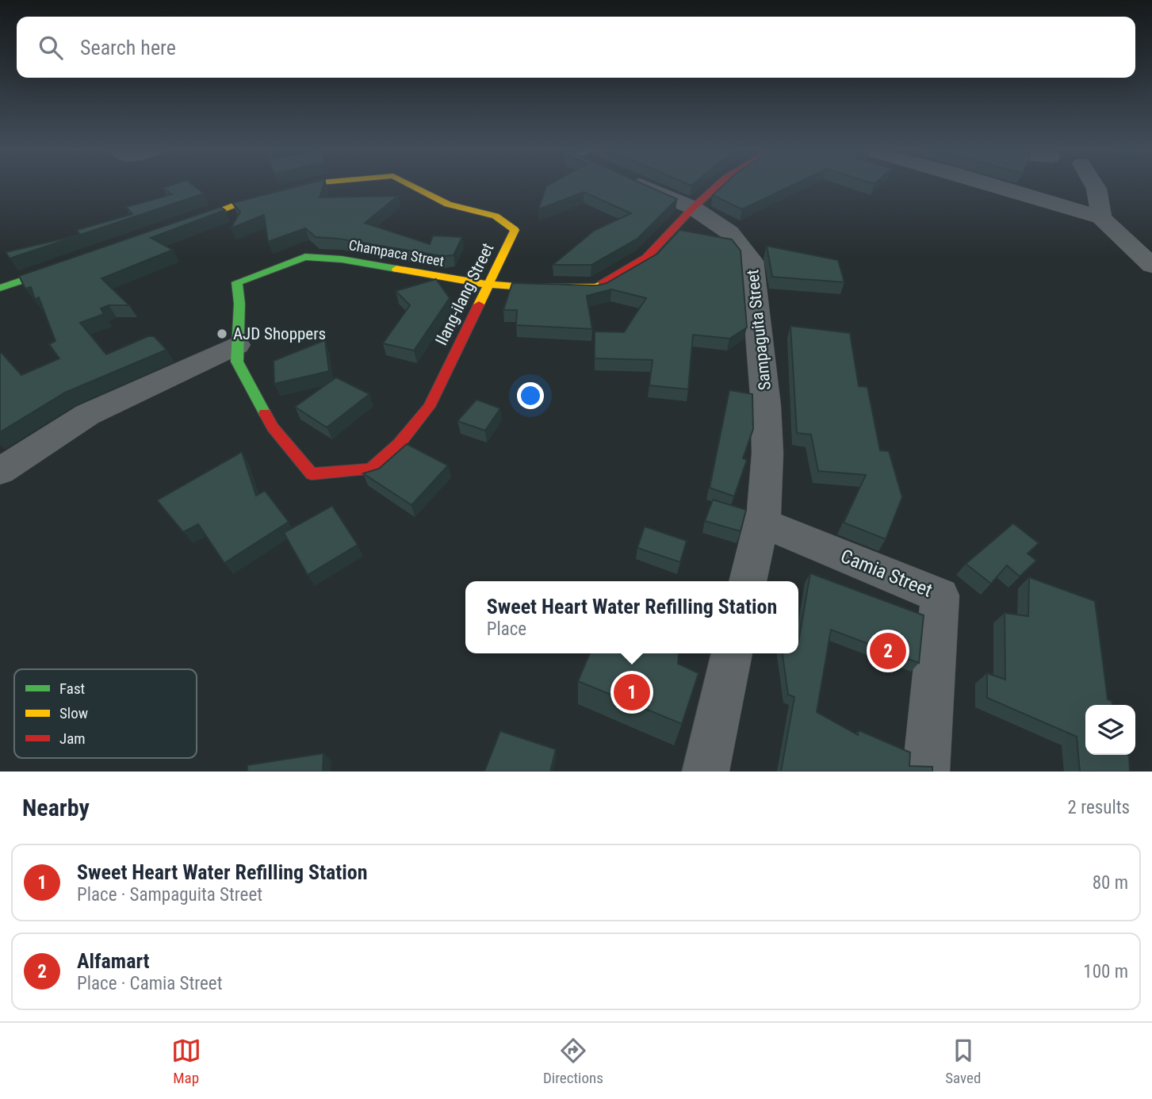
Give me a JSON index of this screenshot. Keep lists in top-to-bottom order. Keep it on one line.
{"streets":{"street":["Champaca Street","Ilang-ilang Street","Sampaguita Street","Camia Street"]},"crossings":[["Champaca Street","Ilang-ilang Street"],["Champaca Street","Sampaguita Street"],["Sampaguita Street","Camia Street"]],"places":["AJD Shoppers"],"legend":["Fast","Slow","Jam"],"page":{"search":"Search here","popup":["Sweet Heart Water Refilling Station","Place"],"pins":["2","1"],"heading":["Nearby","2 results"],"list":[{"mark":"1","name":"Sweet Heart Water Refilling Station","note":"Place · Sampaguita Street","value":"80 m"},{"mark":"2","name":"Alfamart","note":"Place · Camia Street","value":"100 m"}],"nav":["Map","Directions","Saved"]}}
